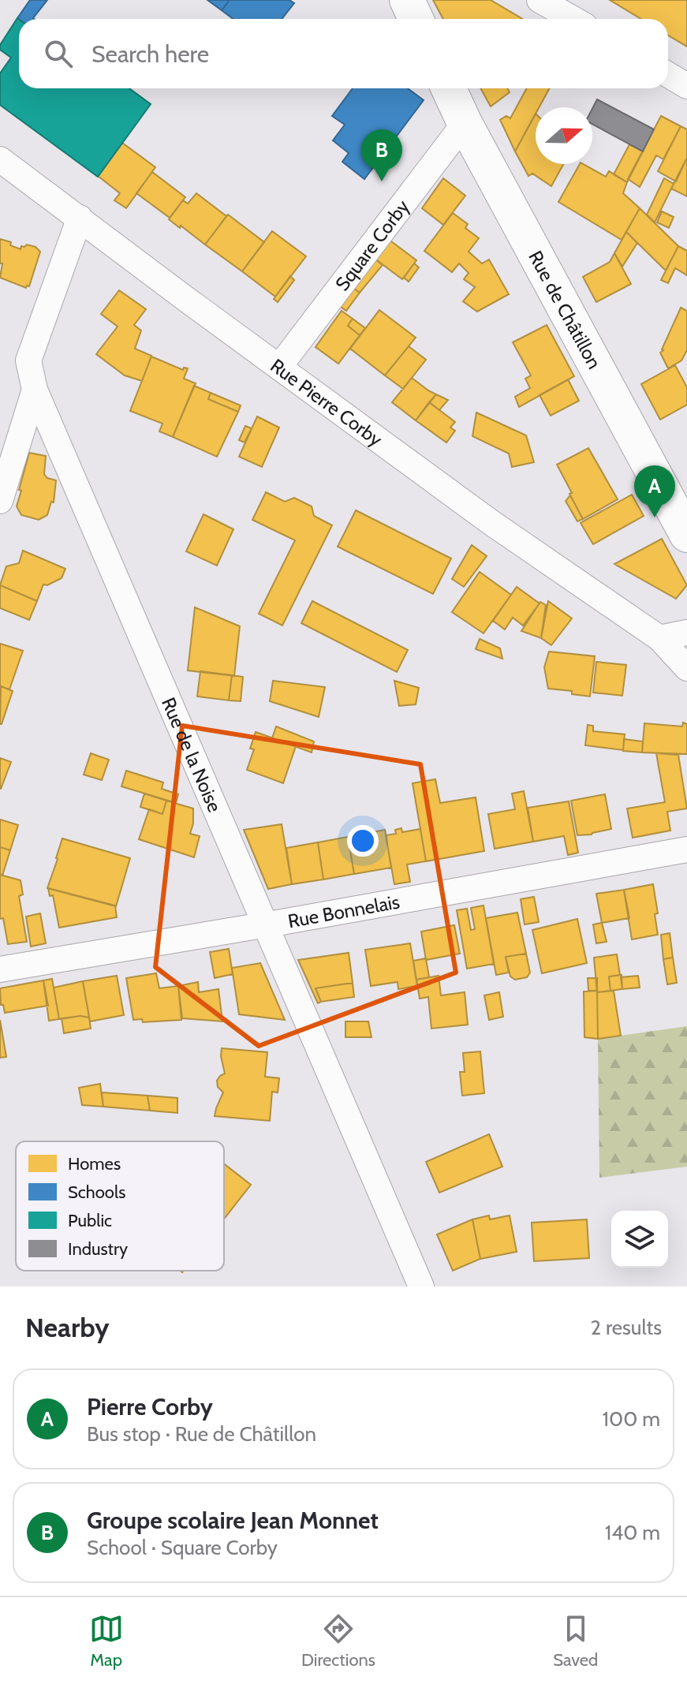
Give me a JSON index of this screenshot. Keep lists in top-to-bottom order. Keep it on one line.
{"streets":{"main road":["Rue de Châtillon"],"street":["Square Corby","Rue Pierre Corby","Rue de la Noise","Rue Bonnelais"]},"crossings":[["Square Corby","Rue de Châtillon"],["Square Corby","Rue Pierre Corby"],["Rue Pierre Corby","Rue de la Noise"],["Rue de la Noise","Rue Bonnelais"]],"legend":["Homes","Schools","Public","Industry"],"north":"right","page":{"search":"Search here","pins":["B","A"],"heading":["Nearby","2 results"],"list":[{"mark":"A","name":"Pierre Corby","note":"Bus stop · Rue de Châtillon","value":"100 m"},{"mark":"B","name":"Groupe scolaire Jean Monnet","note":"School · Square Corby","value":"140 m"}],"nav":["Map","Directions","Saved"]}}
